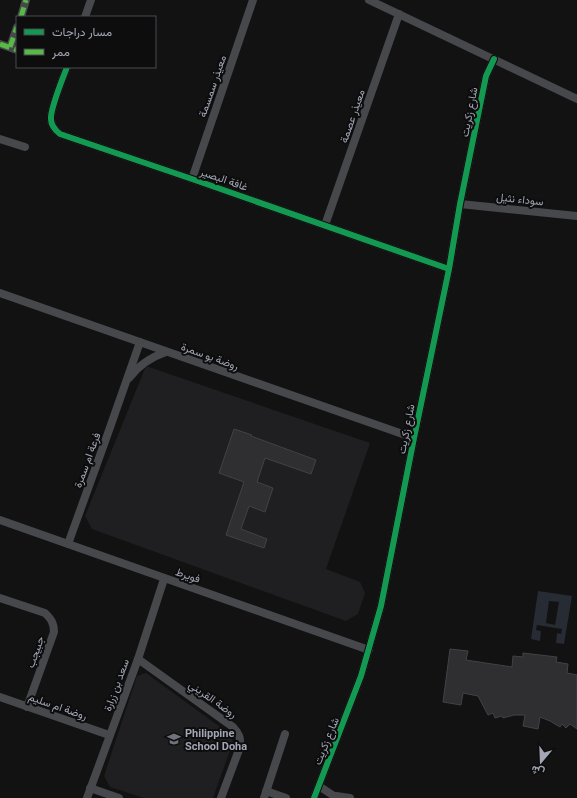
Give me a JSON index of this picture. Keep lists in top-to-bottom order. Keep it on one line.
{"streets":{"street":["معيذر سمسمة","شارع زكريت","معيذر عصمة","غافة البصير","سوداء نثيل","روضة بو سمرة","فرعة ام سمرة","فويرط","جبيجب","سعد بن زرارة","روضة القريني","روضة ام سليم"]},"crossings":[["معيذر سمسمة","غافة البصير"],["شارع زكريت","غافة البصير"],["شارع زكريت","سوداء نثيل"],["شارع زكريت","روضة بو سمرة"],["شارع زكريت","فويرط"],["معيذر عصمة","غافة البصير"],["روضة بو سمرة","فرعة ام سمرة"],["فرعة ام سمرة","فويرط"],["فويرط","سعد بن زرارة"],["جبيجب","روضة ام سليم"],["سعد بن زرارة","روضة القريني"],["سعد بن زرارة","روضة ام سليم"]],"places":{"school or university":["Philippine School Doha"]},"legend":["مسار دراجات","ممر"],"north":"bottom"}
